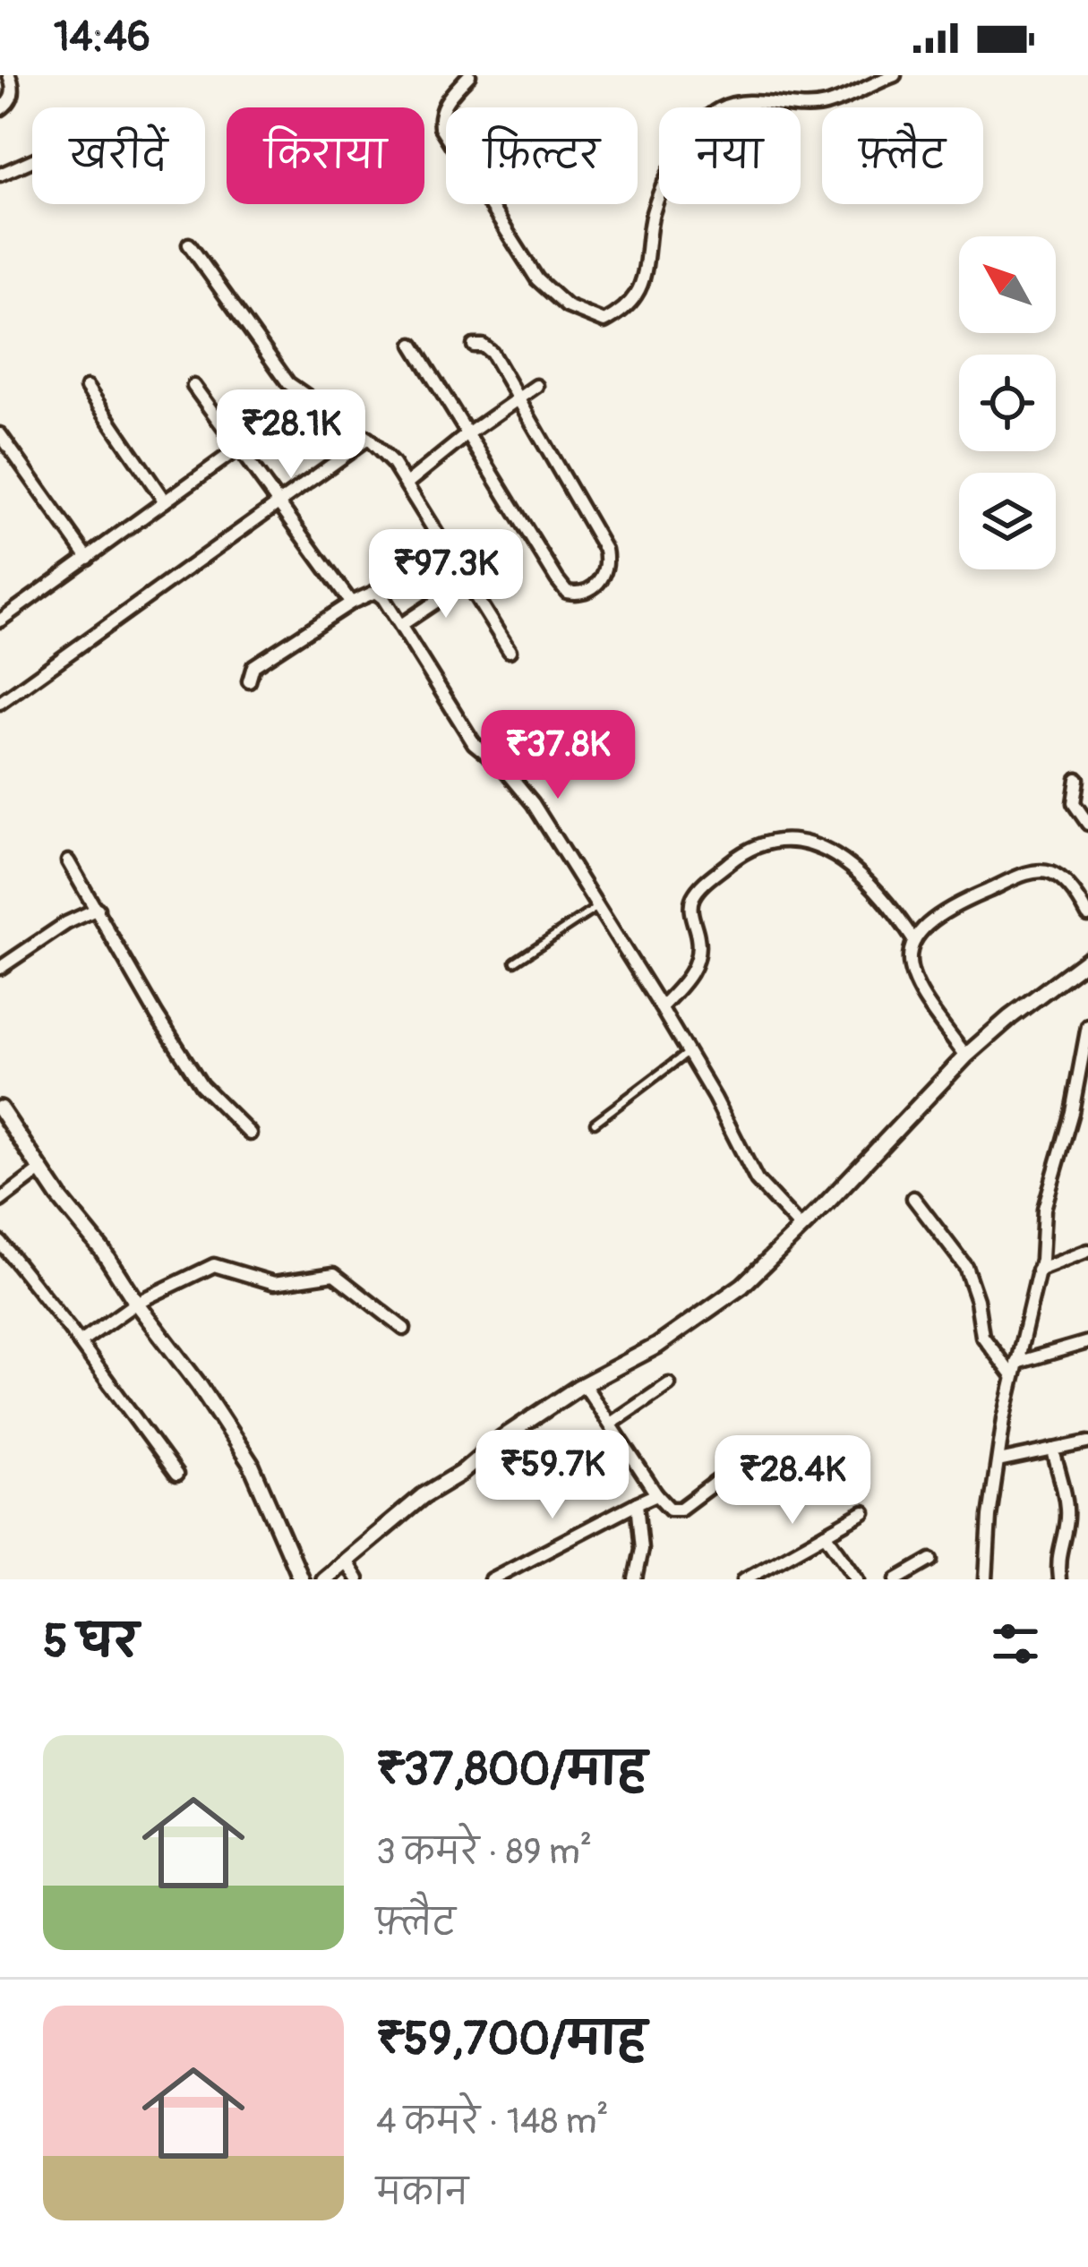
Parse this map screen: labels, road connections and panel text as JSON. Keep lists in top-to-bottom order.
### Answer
{
  "north": "top left",
  "page": {
    "status": "14:46",
    "chip": [
      "खरीदें",
      "किराया",
      "फ़िल्टर",
      "नया",
      "फ़्लैट"
    ],
    "price": [
      "₹28.1K",
      "₹97.3K",
      "₹37.8K",
      "₹59.7K",
      "₹28.4K"
    ],
    "heading": "5 घर",
    "list": [
      {
        "name": "₹37,800/माह",
        "note": "3 कमरे · 89 m² · फ़्लैट"
      },
      {
        "name": "₹59,700/माह",
        "note": "4 कमरे · 148 m² · मकान"
      }
    ]
  }
}
